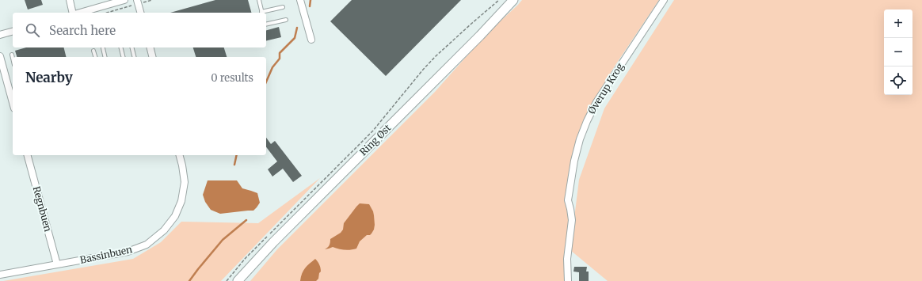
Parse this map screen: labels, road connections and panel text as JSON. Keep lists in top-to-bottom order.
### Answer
{
  "streets": {
    "main road": ["Ring Øst"],
    "street": ["Øverup Krog", "Regnbuen", "Bassinbuen"]
  },
  "crossings": [
    ["Regnbuen", "Bassinbuen"]
  ],
  "page": {
    "map_buttons": ["+", "−"],
    "search": "Search here",
    "heading": ["Nearby", "0 results"]
  }
}
